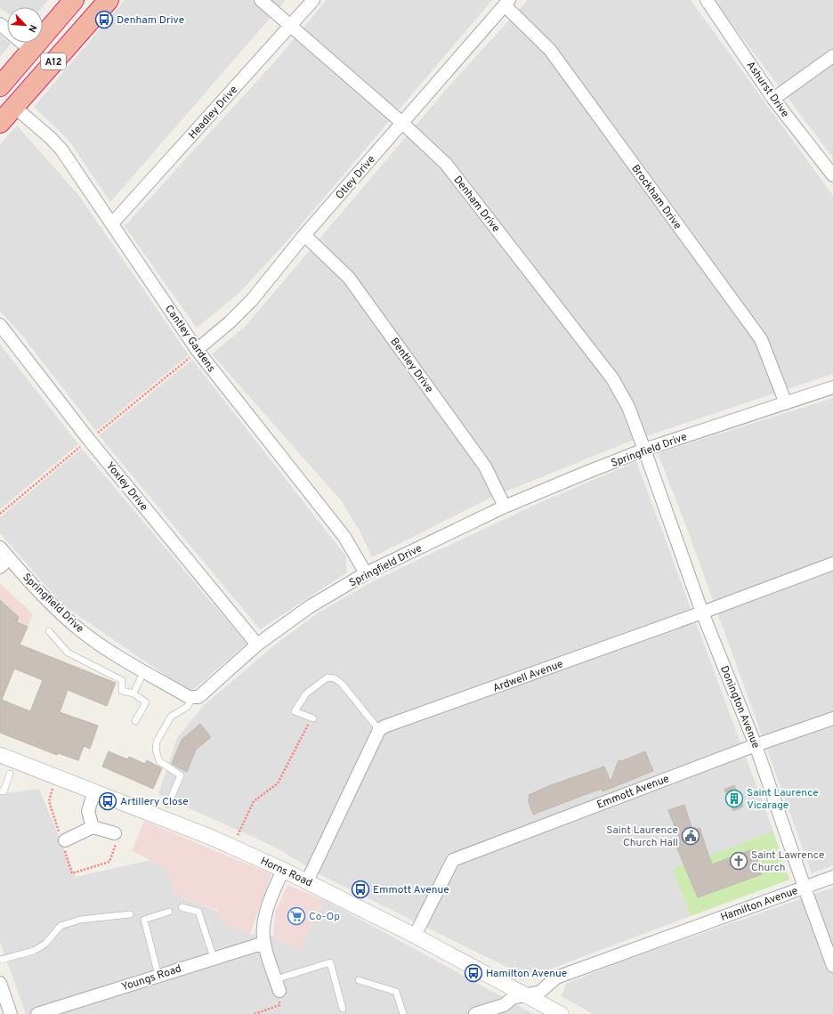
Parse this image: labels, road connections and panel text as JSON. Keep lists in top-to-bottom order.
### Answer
{
  "streets": {
    "highway": ["A12"],
    "street": [
      "Ashurst Drive",
      "Headley Drive",
      "Otley Drive",
      "Brockham Drive",
      "Denham Drive",
      "Cantley Gardens",
      "Bentley Drive",
      "Springfield Drive",
      "Yoxley Drive",
      "Ardwell Avenue",
      "Donington Avenue",
      "Emmott Avenue",
      "Horns Road",
      "Hamilton Avenue",
      "Youngs Road"
    ]
  },
  "crossings": [
    ["A12", "Cantley Gardens"],
    ["Headley Drive", "Denham Drive"],
    ["Headley Drive", "Cantley Gardens"],
    ["Otley Drive", "Brockham Drive"],
    ["Otley Drive", "Denham Drive"],
    ["Otley Drive", "Cantley Gardens"],
    ["Otley Drive", "Bentley Drive"],
    ["Brockham Drive", "Springfield Drive"],
    ["Denham Drive", "Springfield Drive"],
    ["Denham Drive", "Donington Avenue"],
    ["Cantley Gardens", "Springfield Drive"],
    ["Bentley Drive", "Springfield Drive"],
    ["Springfield Drive", "Yoxley Drive"],
    ["Springfield Drive", "Donington Avenue"],
    ["Ardwell Avenue", "Donington Avenue"],
    ["Donington Avenue", "Emmott Avenue"],
    ["Donington Avenue", "Hamilton Avenue"],
    ["Emmott Avenue", "Horns Road"],
    ["Horns Road", "Hamilton Avenue"]
  ],
  "places": {
    "bus stop": [
      "Denham Drive",
      "Artillery Close",
      "Emmott Avenue",
      "Hamilton Avenue"
    ],
    "building": ["Saint Laurence Vicarage"],
    "public building": ["Saint Laurence Church Hall"],
    "church": ["Saint Lawrence Church"],
    "supermarket": ["Co-Op"]
  },
  "north": "bottom right"
}
